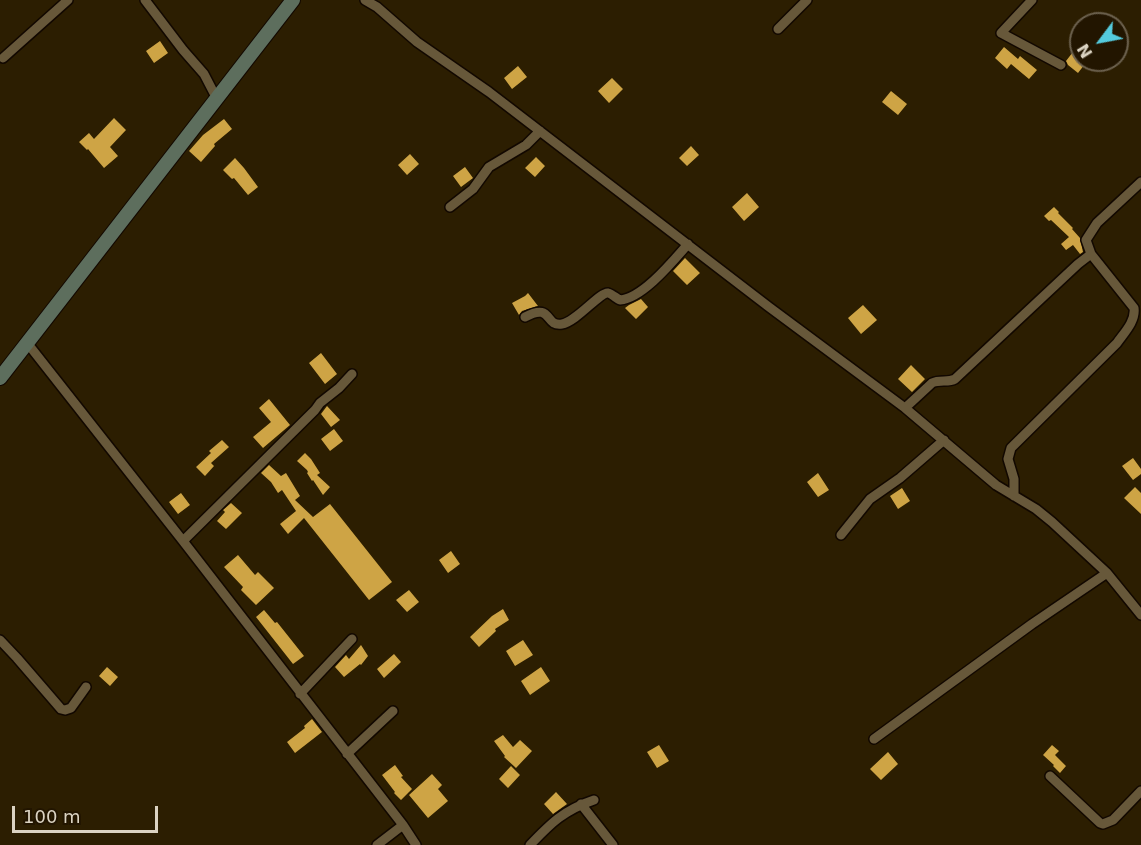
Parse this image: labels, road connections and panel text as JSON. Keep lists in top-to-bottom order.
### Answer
{
  "scale_bar": "100 m",
  "north": "bottom left"
}
